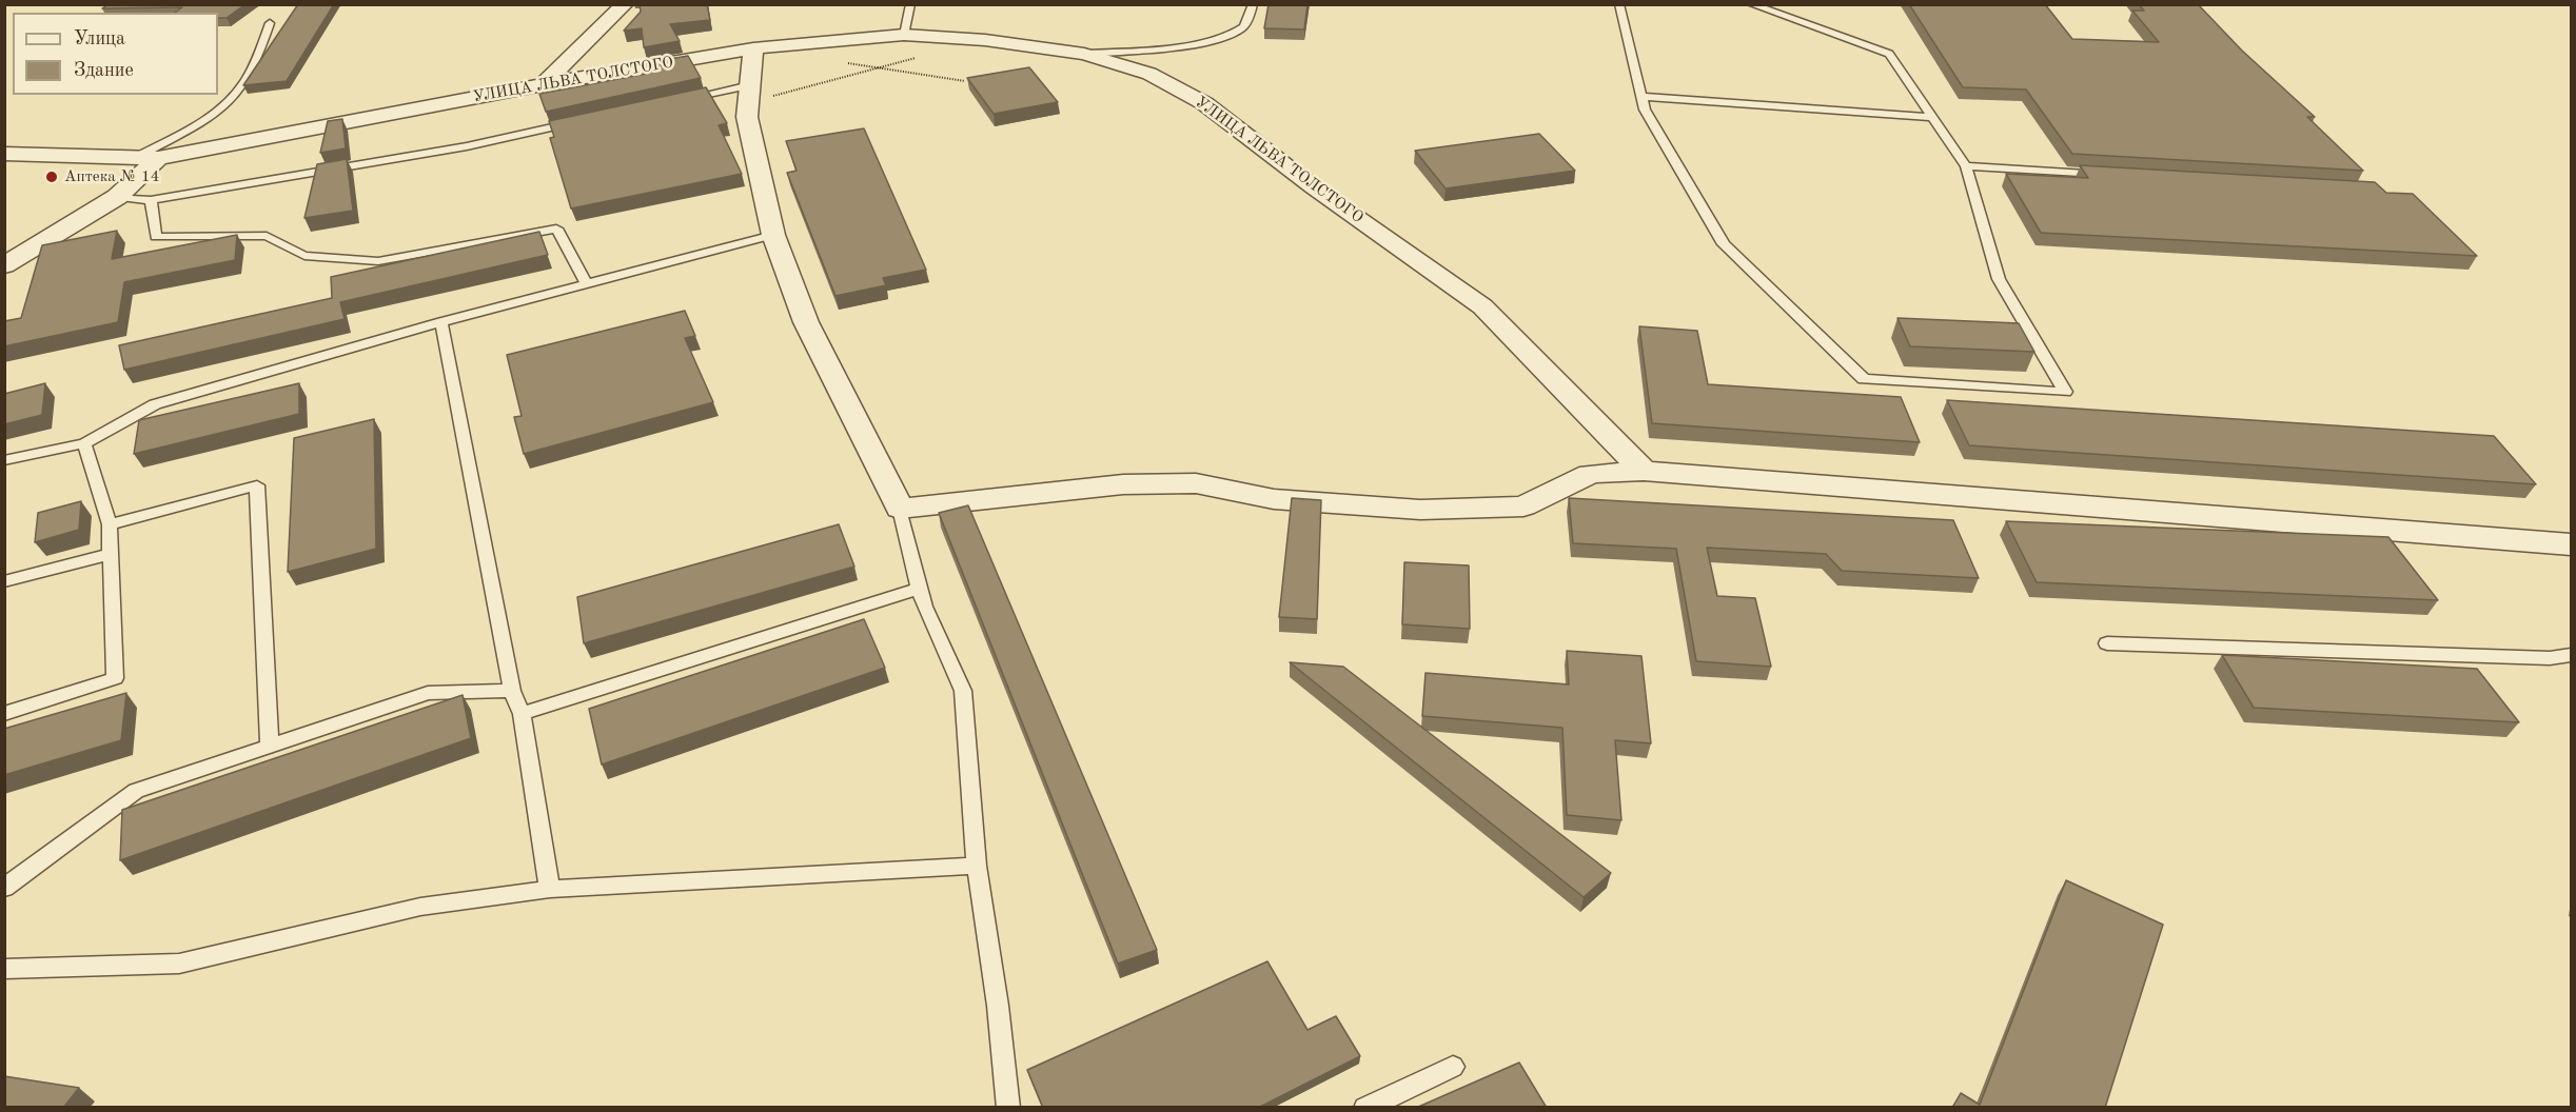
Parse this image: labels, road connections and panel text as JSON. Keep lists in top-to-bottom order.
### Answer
{
  "streets": {
    "street": ["УЛИЦА ЛЬВА ТОЛСТОГО"]
  },
  "places": ["Аптека № 14"],
  "legend": ["Улица", "Здание"]
}
